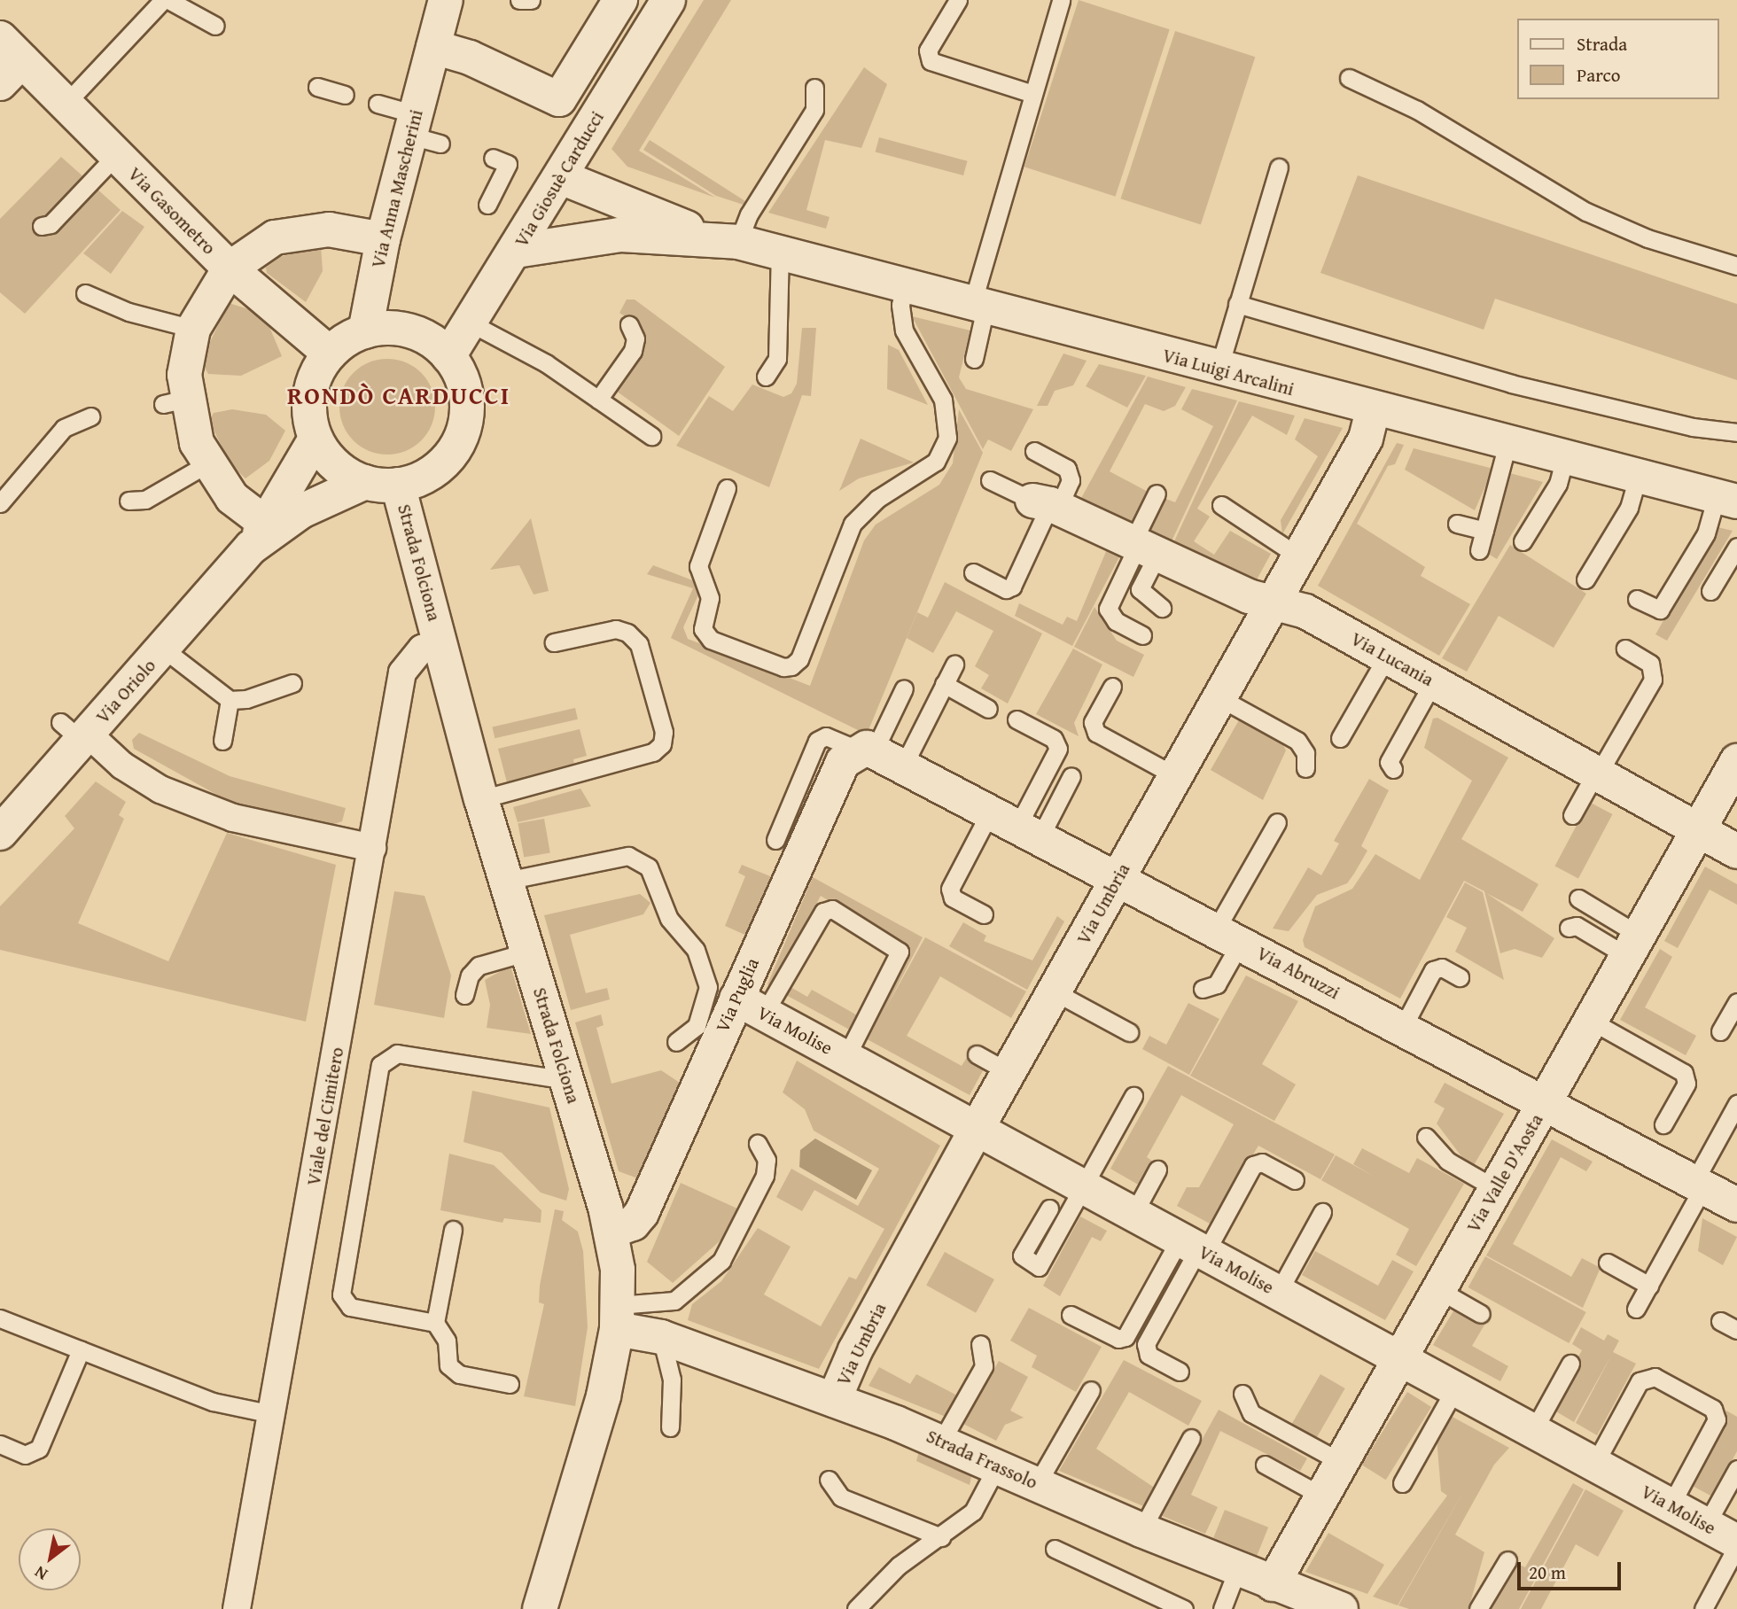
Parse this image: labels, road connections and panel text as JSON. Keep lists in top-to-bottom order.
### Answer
{
  "streets": {
    "street": [
      "Via Giosuè Carducci",
      "Via Anna Mascherini",
      "Via Gasometro",
      "Via Luigi Arcalini",
      "Strada Folciona",
      "Via Lucania",
      "Via Oriolo",
      "Via Umbria",
      "Via Abruzzi",
      "Via Puglia",
      "Via Molise",
      "Viale del Cimitero",
      "Via Valle D'Aosta",
      "Strada Frassolo"
    ]
  },
  "crossings": [
    ["Via Giosuè Carducci", "Via Anna Mascherini"],
    ["Via Giosuè Carducci", "Via Gasometro"],
    ["Via Giosuè Carducci", "Via Luigi Arcalini"],
    ["Via Giosuè Carducci", "Strada Folciona"],
    ["Via Giosuè Carducci", "Via Oriolo"],
    ["Via Anna Mascherini", "Via Gasometro"],
    ["Via Anna Mascherini", "Strada Folciona"],
    ["Via Anna Mascherini", "Via Oriolo"],
    ["Via Gasometro", "Strada Folciona"],
    ["Via Gasometro", "Via Oriolo"],
    ["Via Luigi Arcalini", "Via Umbria"],
    ["Strada Folciona", "Via Oriolo"],
    ["Strada Folciona", "Via Puglia"],
    ["Strada Folciona", "Viale del Cimitero"],
    ["Strada Folciona", "Strada Frassolo"],
    ["Via Lucania", "Via Umbria"],
    ["Via Lucania", "Via Valle D'Aosta"],
    ["Via Umbria", "Via Abruzzi"],
    ["Via Umbria", "Via Molise"],
    ["Via Umbria", "Strada Frassolo"],
    ["Via Abruzzi", "Via Puglia"],
    ["Via Abruzzi", "Via Valle D'Aosta"],
    ["Via Puglia", "Via Molise"],
    ["Via Molise", "Via Valle D'Aosta"],
    ["Via Valle D'Aosta", "Strada Frassolo"]
  ],
  "districts": ["RONDÒ CARDUCCI"],
  "legend": ["Strada", "Parco"],
  "scale_bar": "20 m",
  "north": "bottom left"
}
